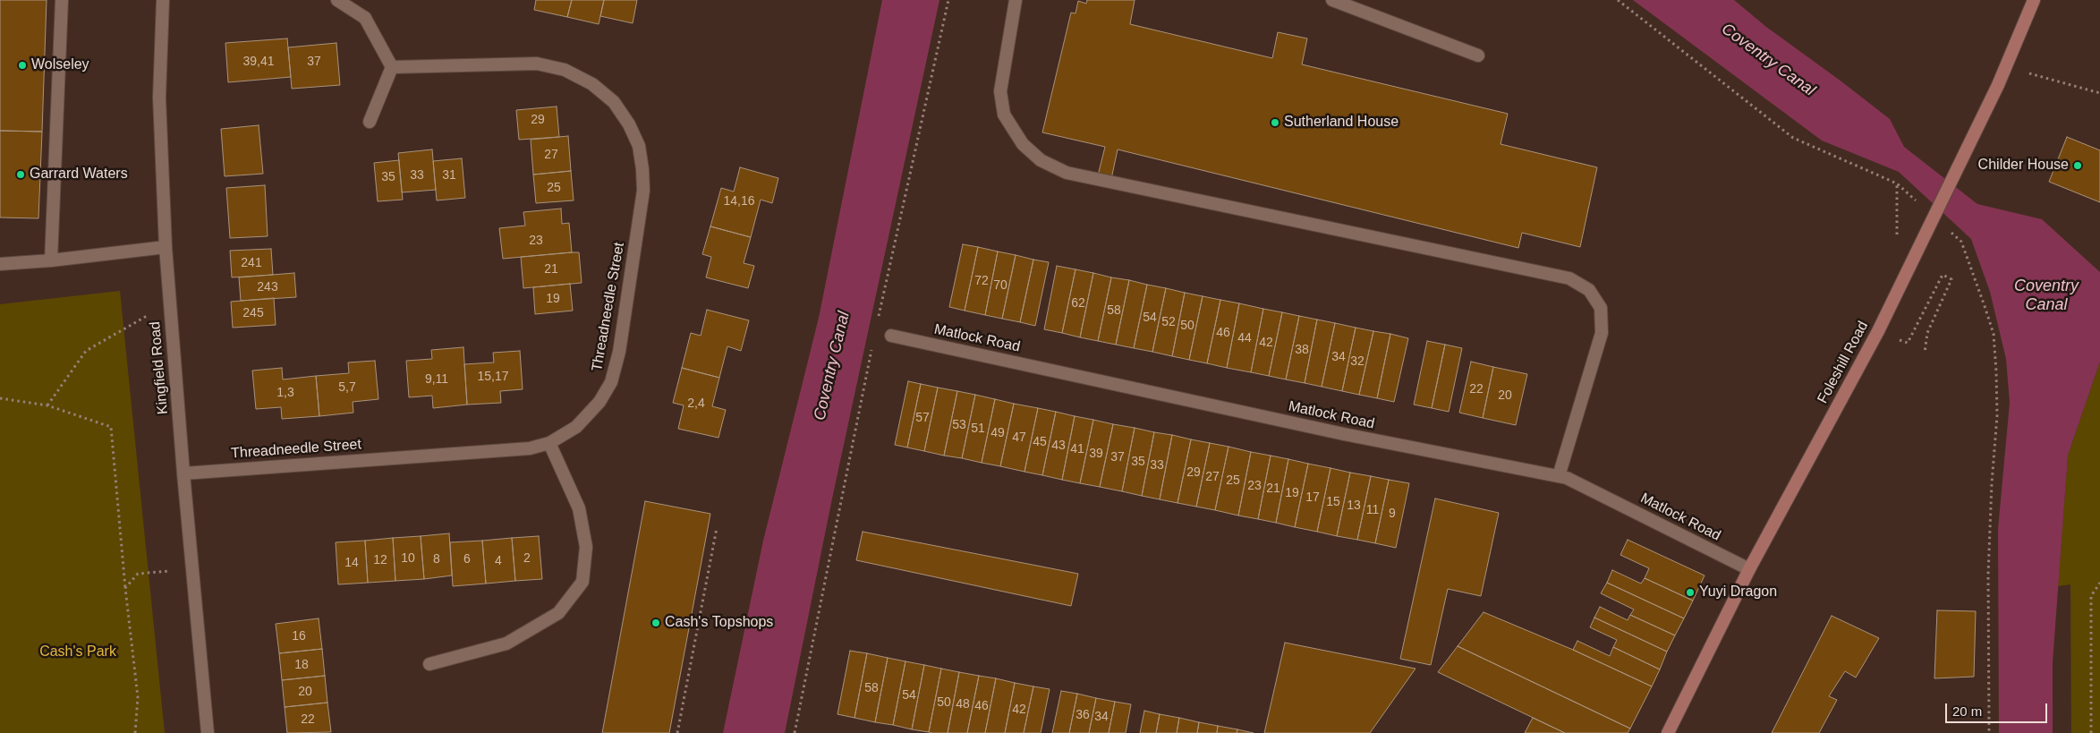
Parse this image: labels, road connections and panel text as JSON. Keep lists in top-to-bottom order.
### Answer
{
  "streets": {
    "main road": ["Foleshill Road"],
    "street": ["Threadneedle Street", "Matlock Road", "Kingfield Road"]
  },
  "crossings": [
    ["Threadneedle Street", "Kingfield Road"],
    ["Matlock Road", "Foleshill Road"]
  ],
  "water": ["Coventry Canal"],
  "parks": ["Cash's Park"],
  "places": [
    "Wolseley",
    "Sutherland House",
    "Childer House",
    "Garrard Waters",
    "Yuyi Dragon",
    "Cash's Topshops"
  ],
  "house_numbers": [
    "39,41",
    "37",
    "29",
    "27",
    "33",
    "31",
    "35",
    "25",
    "14,16",
    "23",
    "241",
    "21",
    "72",
    "70",
    "243",
    "19",
    "62",
    "58",
    "245",
    "54",
    "52",
    "50",
    "46",
    "44",
    "42",
    "38",
    "34",
    "32",
    "15,17",
    "9,11",
    "5,7",
    "22",
    "1,3",
    "20",
    "2,4",
    "57",
    "53",
    "51",
    "49",
    "47",
    "45",
    "43",
    "41",
    "39",
    "37",
    "35",
    "33",
    "29",
    "27",
    "25",
    "23",
    "21",
    "19",
    "17",
    "15",
    "13",
    "11",
    "9",
    "10",
    "2",
    "8",
    "6",
    "12",
    "4",
    "14",
    "16",
    "18",
    "58",
    "20",
    "54",
    "50",
    "48",
    "46",
    "42",
    "36",
    "34",
    "22"
  ],
  "scale_bar": "20 m"
}
